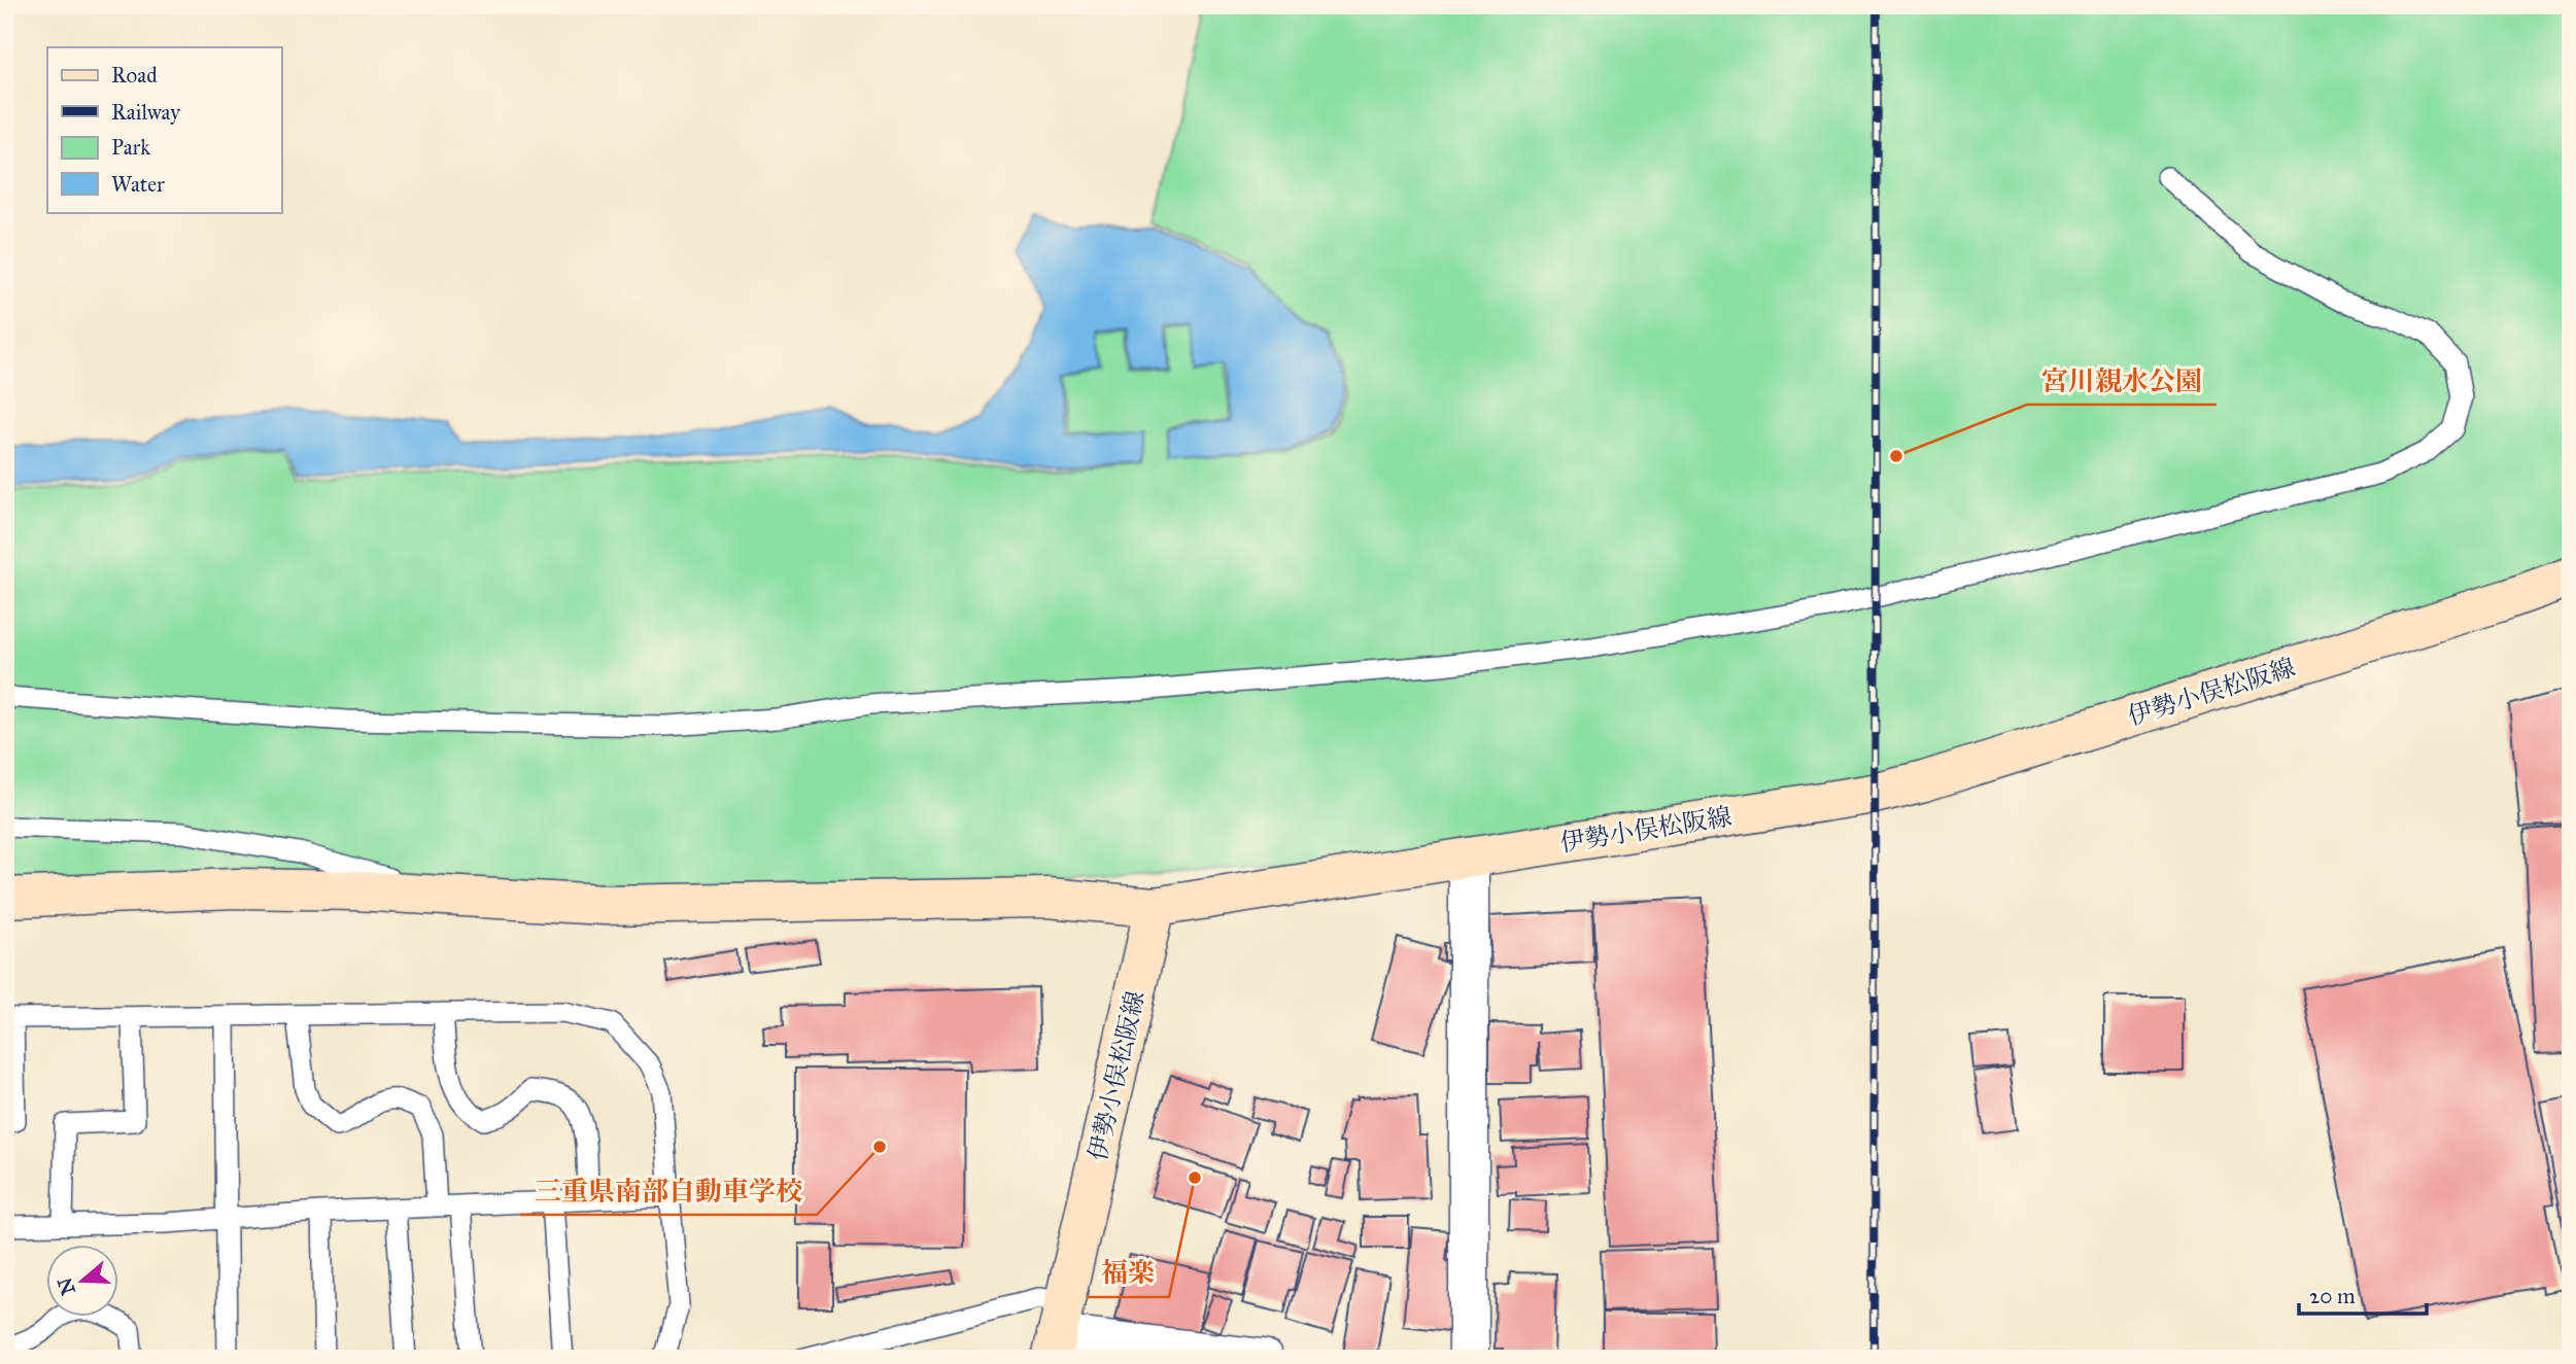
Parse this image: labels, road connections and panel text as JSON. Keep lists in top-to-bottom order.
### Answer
{
  "streets": {
    "main road": ["伊勢小俣松阪線"]
  },
  "places": ["宮川親水公園", "三重県南部自動車学校", "福楽"],
  "legend": [
    "Road",
    "Railway",
    "Park",
    "Water"
  ],
  "scale_bar": "20 m",
  "north": "left"
}
